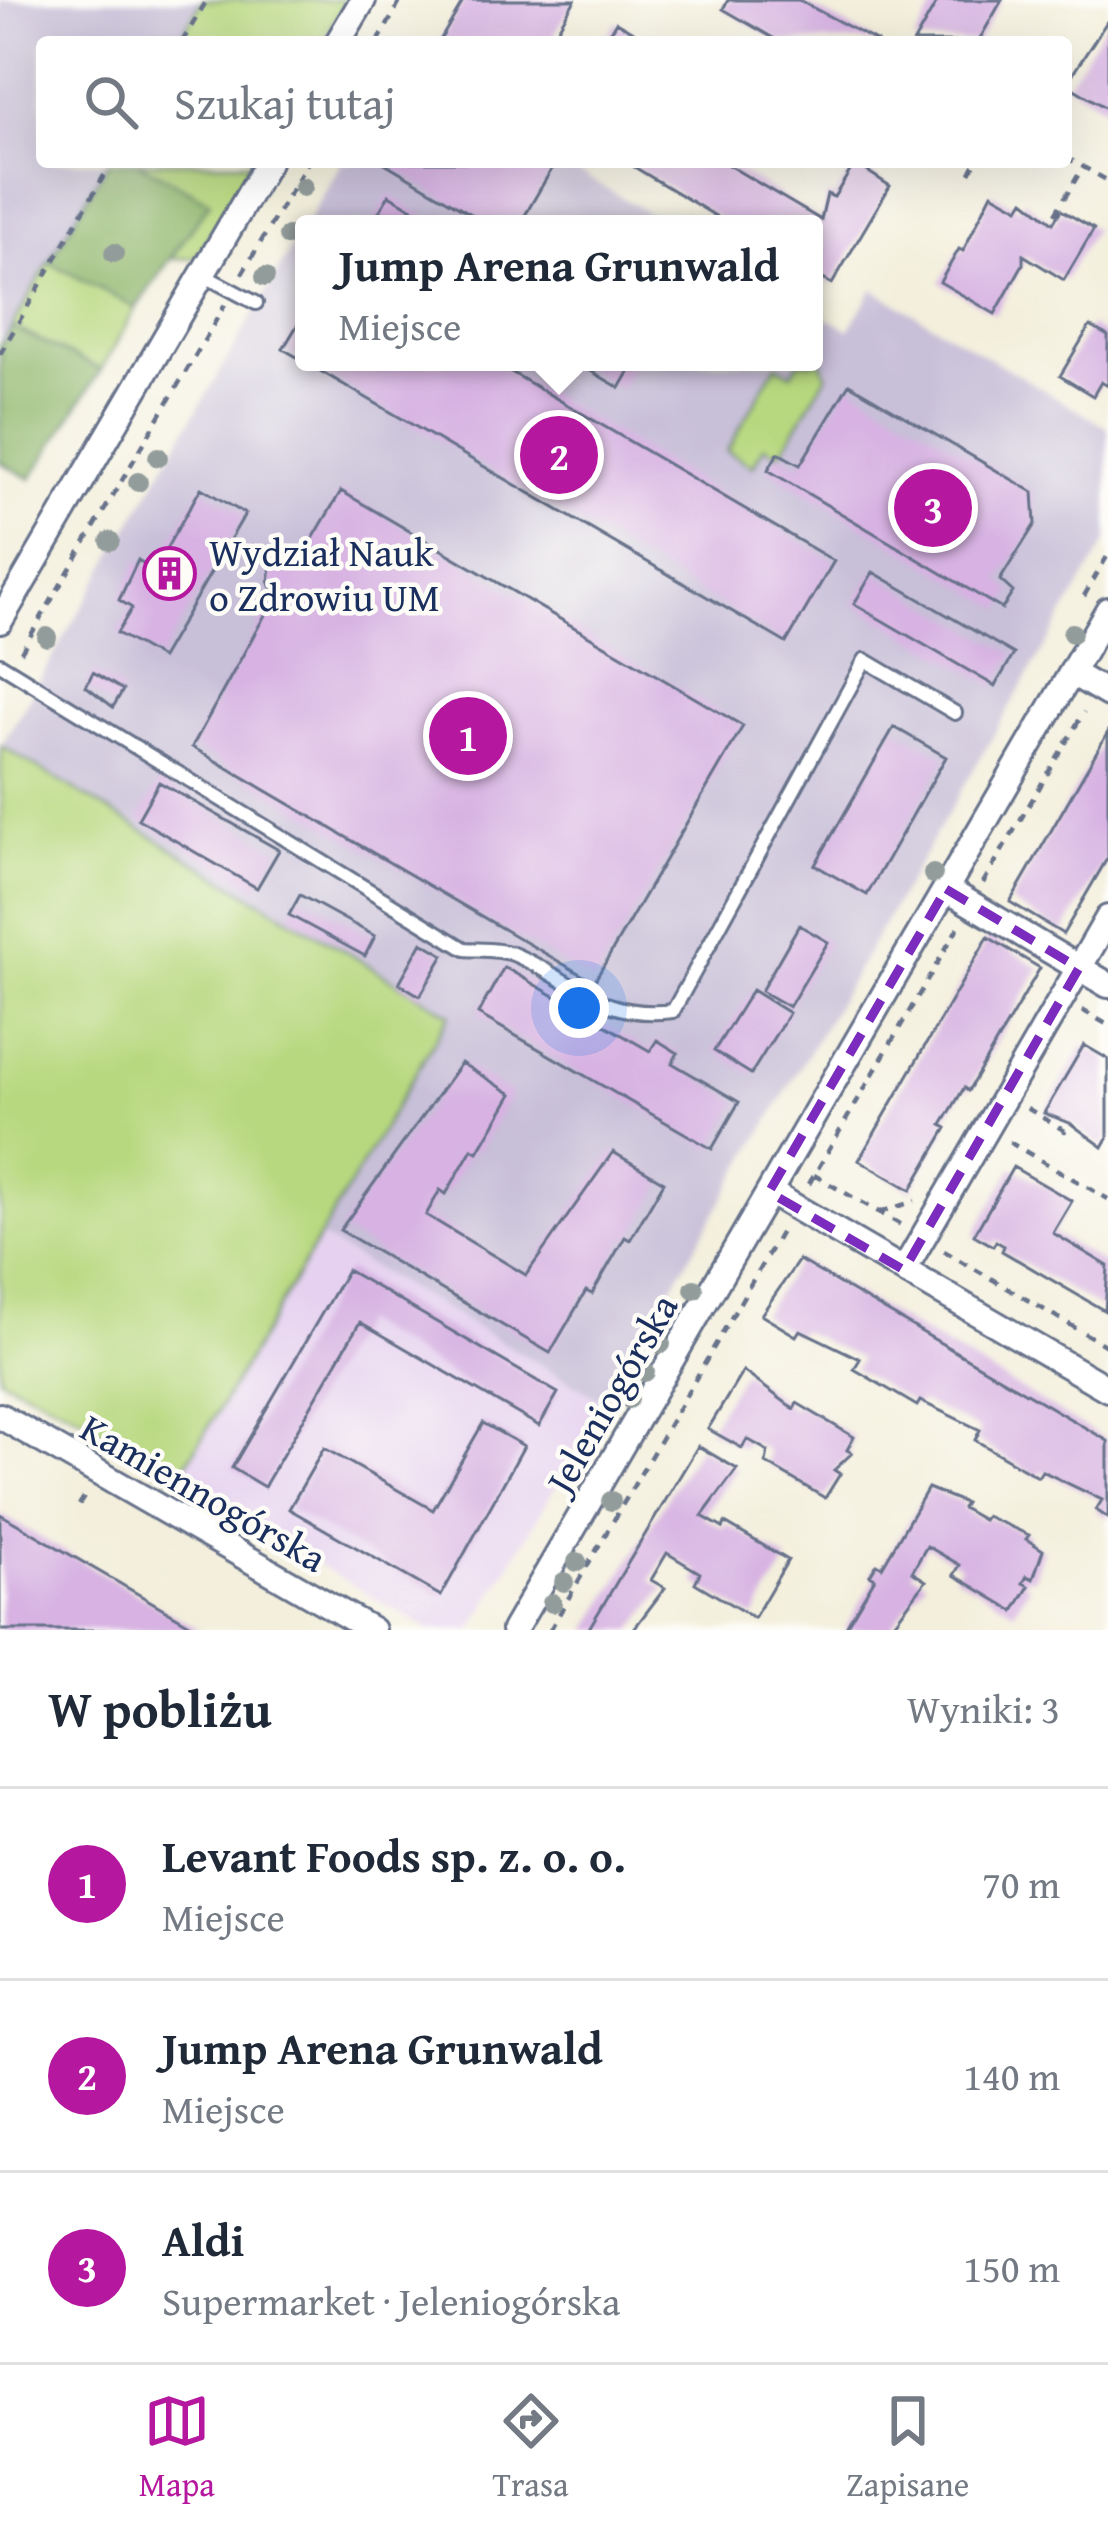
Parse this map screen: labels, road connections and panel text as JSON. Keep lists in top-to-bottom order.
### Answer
{
  "streets": {
    "street": ["Jeleniogórska", "Kamiennogórska"]
  },
  "places": {
    "building": ["Wydział Nauk o Zdrowiu UM"]
  },
  "page": {
    "search": "Szukaj tutaj",
    "popup": ["Jump Arena Grunwald", "Miejsce"],
    "pins": ["2", "3", "1"],
    "heading": ["W pobliżu", "Wyniki: 3"],
    "list": [
      {
        "mark": "1",
        "name": "Levant Foods sp. z. o. o.",
        "note": "Miejsce",
        "value": "70 m"
      },
      {
        "mark": "2",
        "name": "Jump Arena Grunwald",
        "note": "Miejsce",
        "value": "140 m"
      },
      {
        "mark": "3",
        "name": "Aldi",
        "note": "Supermarket · Jeleniogórska",
        "value": "150 m"
      }
    ],
    "nav": ["Mapa", "Trasa", "Zapisane"]
  }
}
